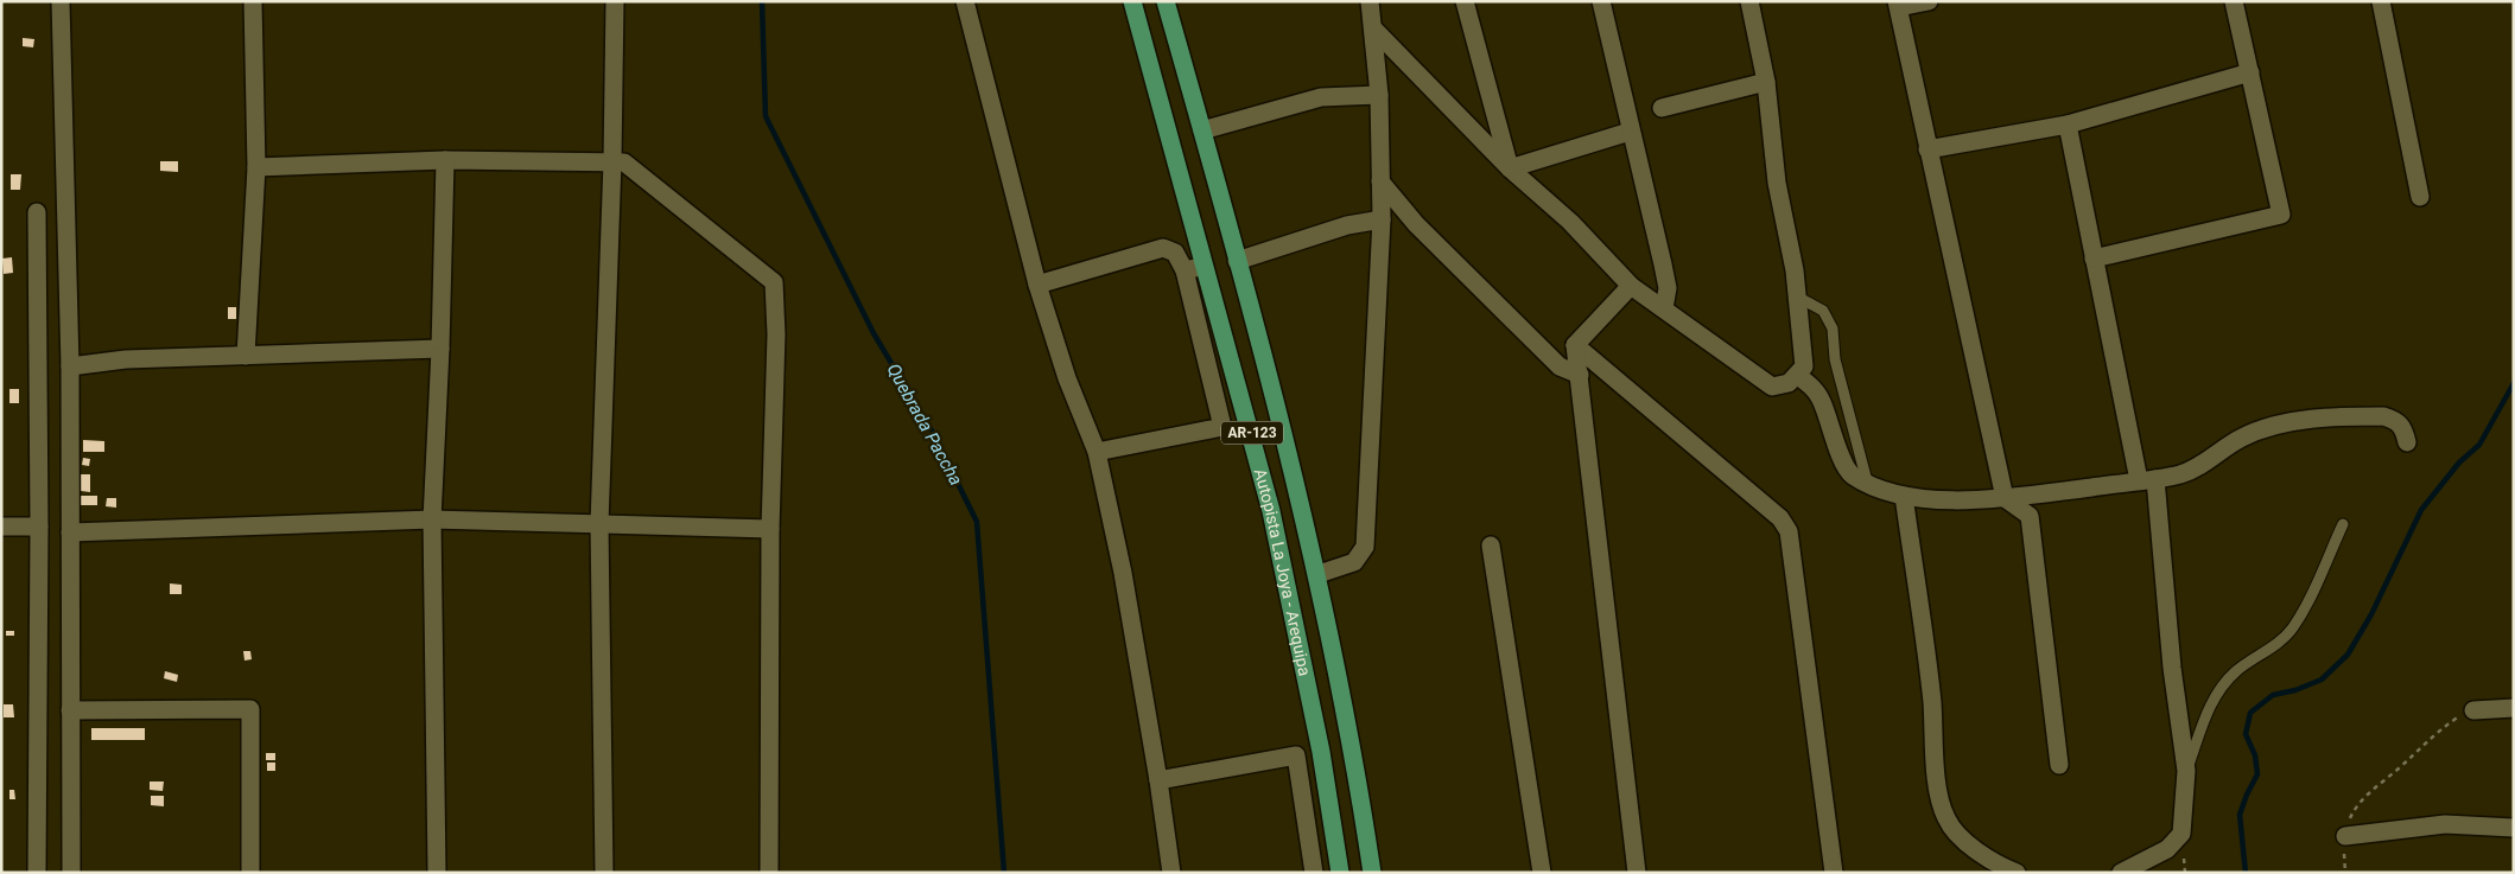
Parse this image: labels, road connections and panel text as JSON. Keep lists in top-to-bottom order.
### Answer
{
  "streets": {
    "main road": ["AR-123", "Autopista La Joya - Arequipa"]
  },
  "water": ["Quebrada Paccha"]
}
